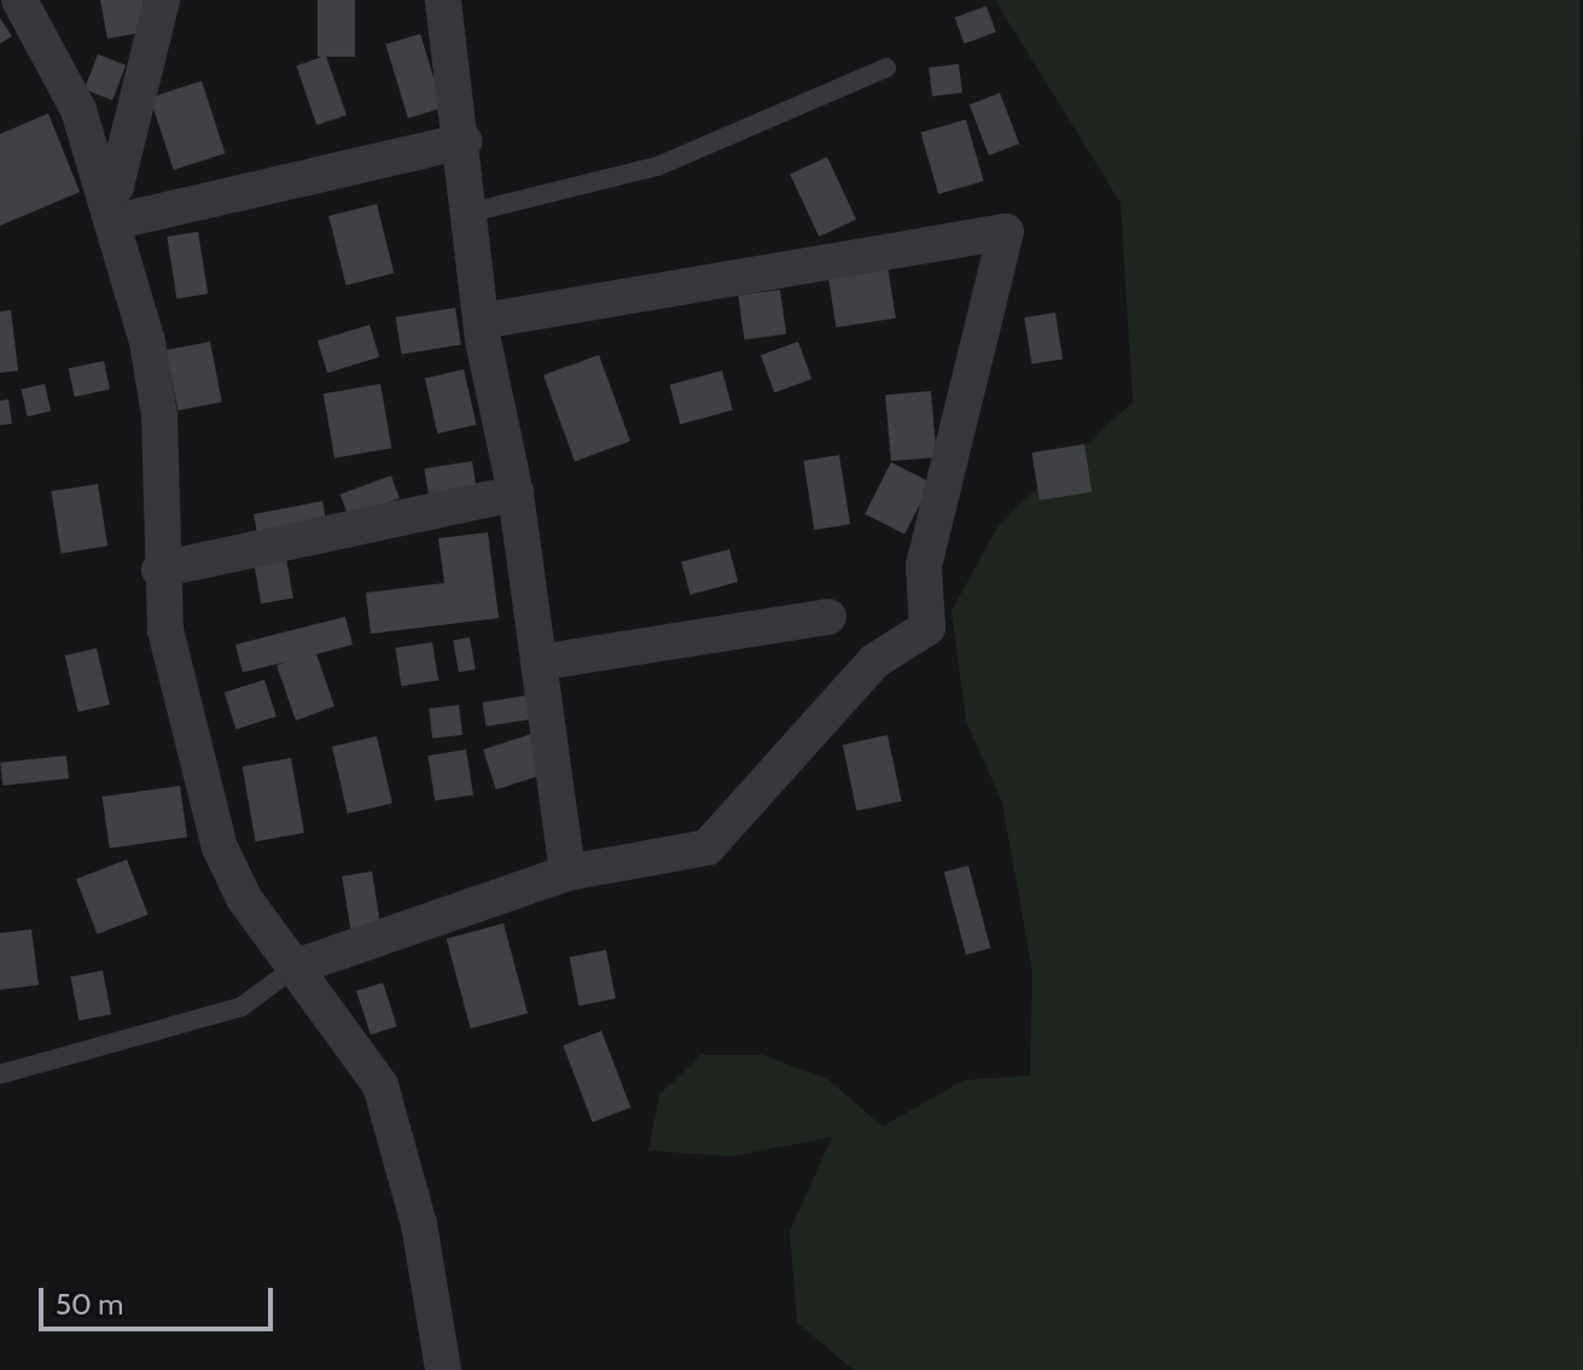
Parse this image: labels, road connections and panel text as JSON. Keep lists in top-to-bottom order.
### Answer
{
  "scale_bar": "50 m"
}
